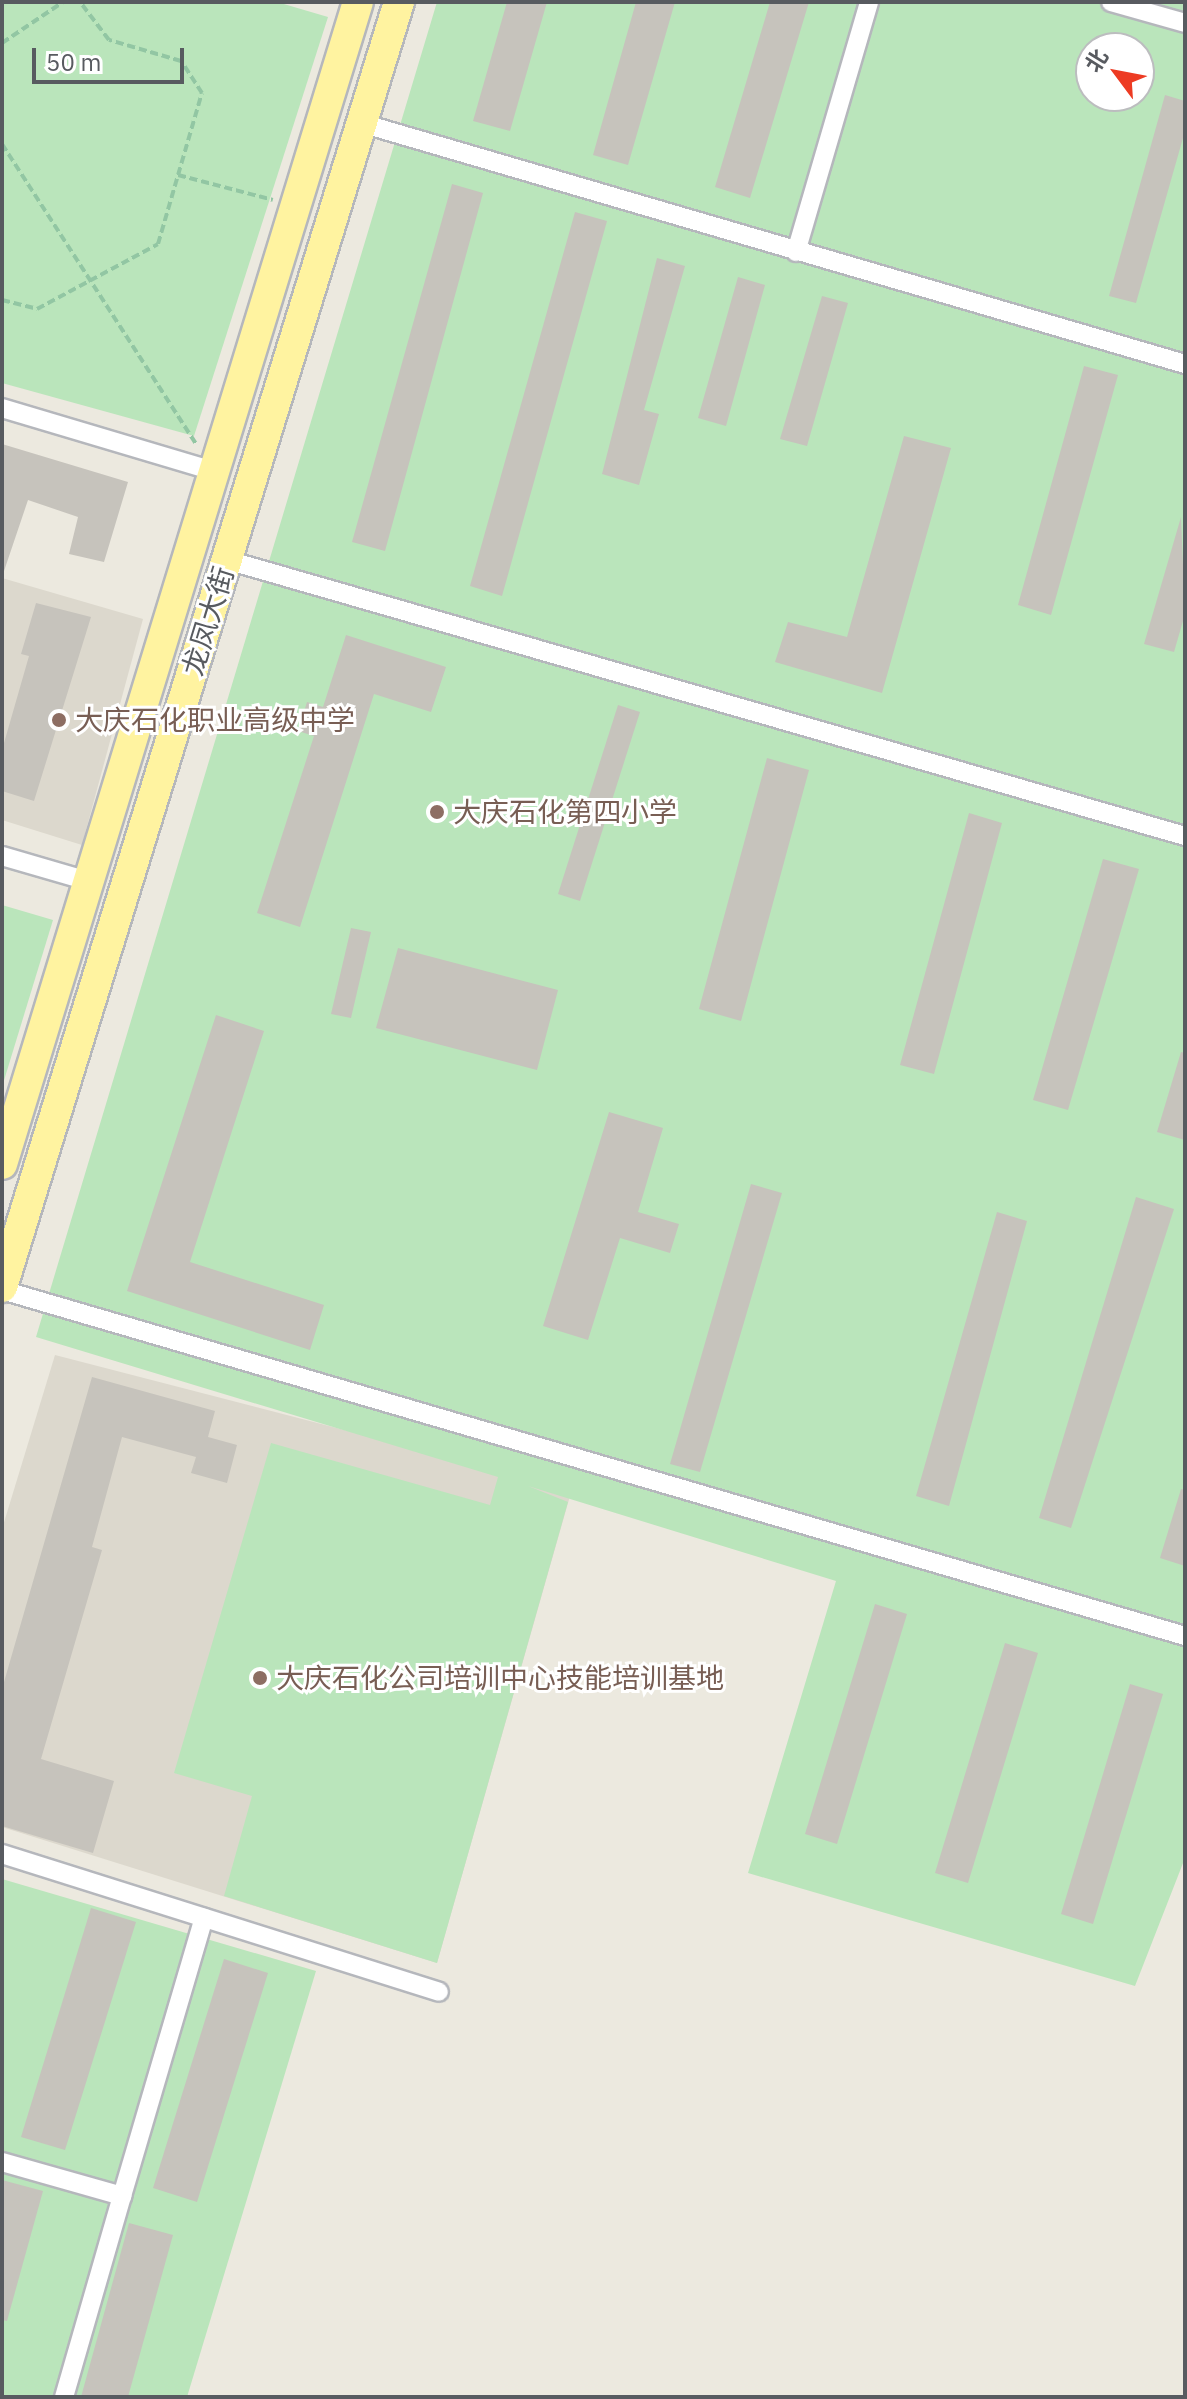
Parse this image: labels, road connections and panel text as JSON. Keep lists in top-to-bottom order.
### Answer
{
  "streets": {
    "main road": ["龙凤大街"]
  },
  "places": ["大庆石化职业高级中学", "大庆石化第四小学", "大庆石化公司培训中心技能培训基地"],
  "scale_bar": "50 m",
  "north": "top left"
}
